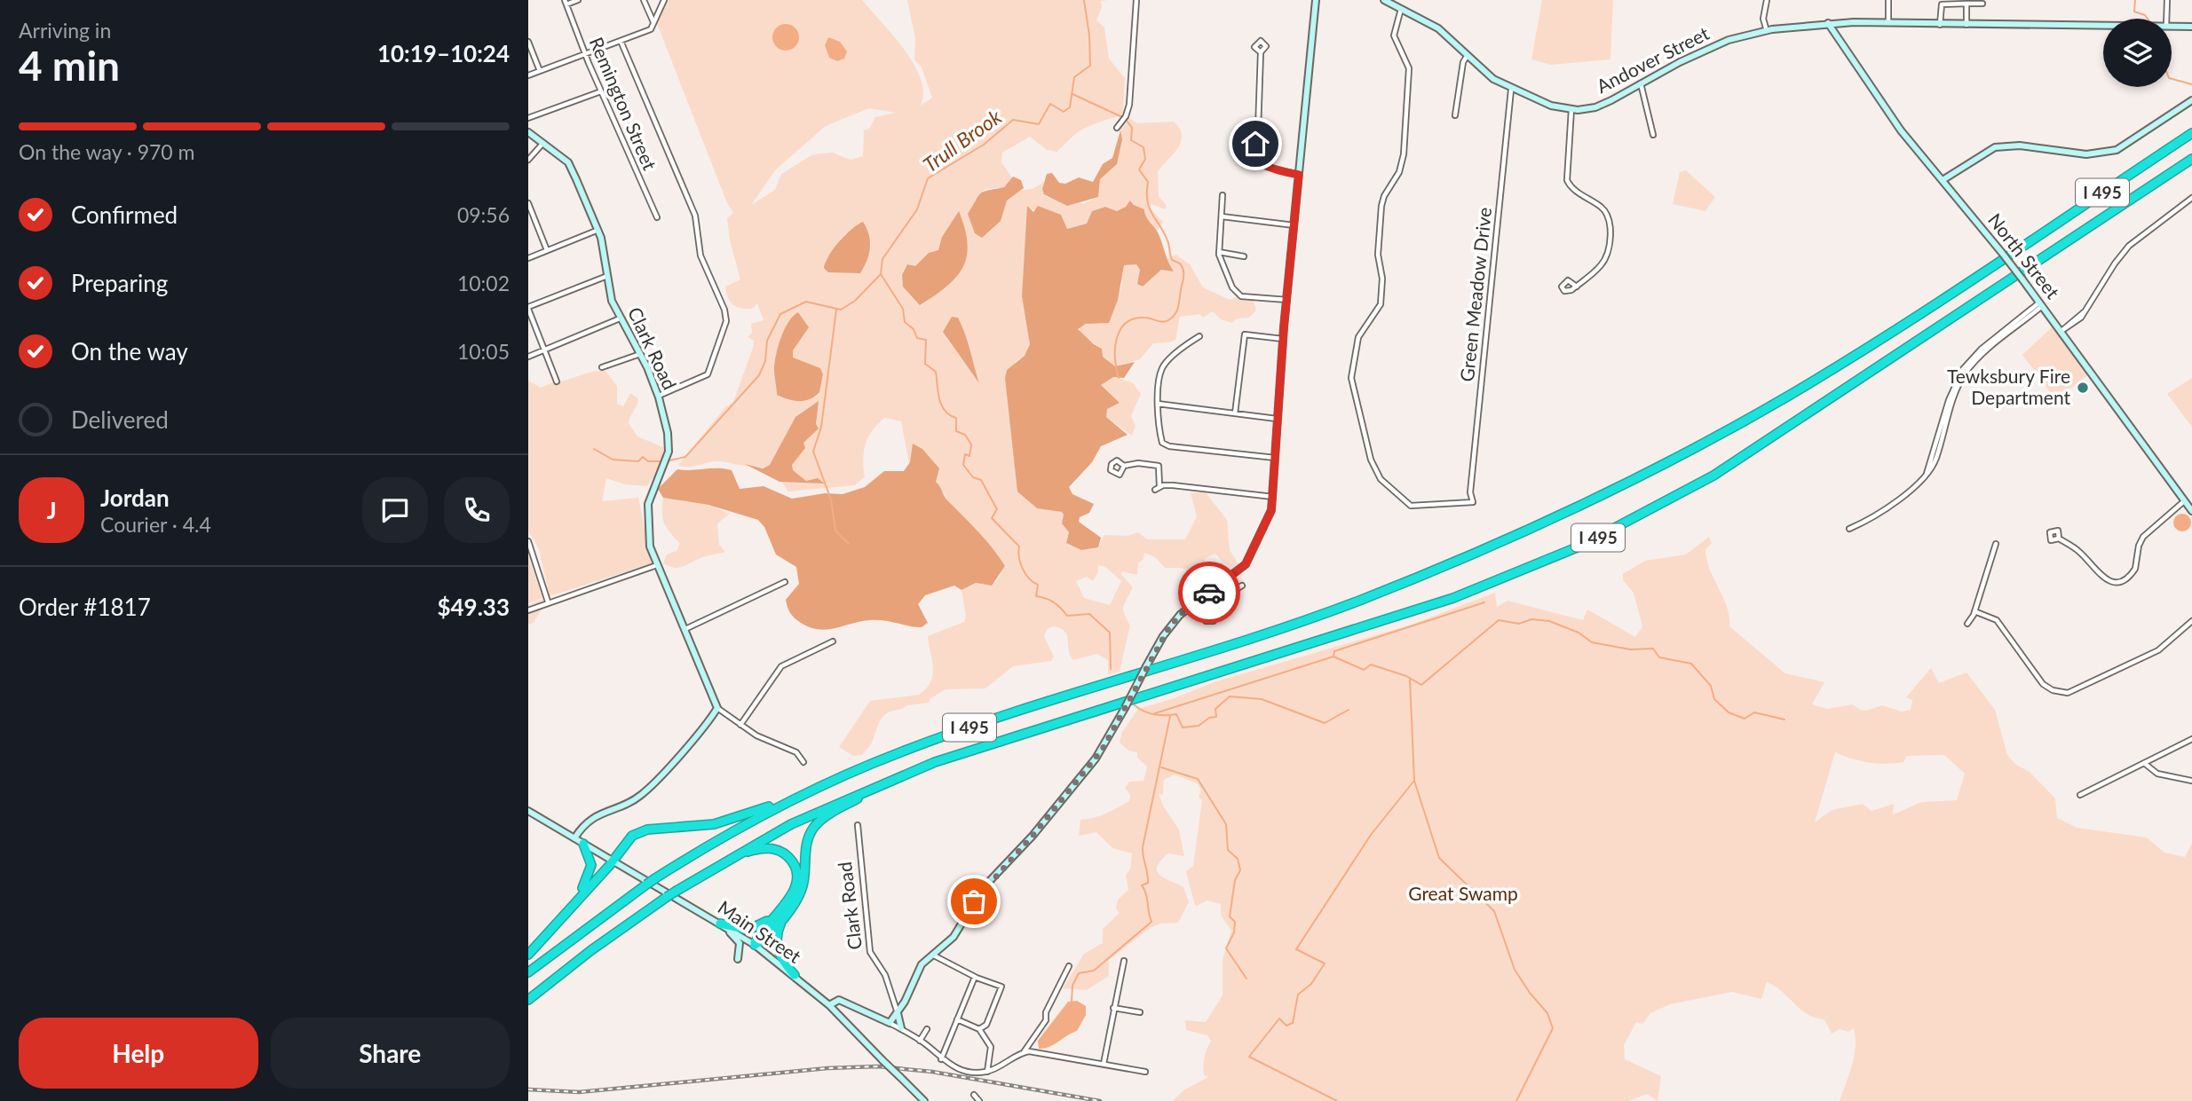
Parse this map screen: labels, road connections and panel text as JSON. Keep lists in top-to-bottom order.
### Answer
{
  "streets": {
    "highway": ["I 495"],
    "main road": [
      "Andover Street",
      "North Street",
      "Clark Road",
      "Main Street"
    ],
    "street": ["Remington Street", "Green Meadow Drive"]
  },
  "crossings": [
    ["Andover Street", "North Street"],
    ["Andover Street", "Green Meadow Drive"]
  ],
  "water": ["Trull Brook"],
  "parks": ["Great Swamp"],
  "places": ["Tewksbury Fire Department"],
  "page": {
    "heading": ["4 min", "Arriving in", "10:19–10:24"],
    "panel": [
      "Jordan",
      "Courier · 4.4",
      "Order #1817",
      "$49.33"
    ],
    "bar": "On the way · 970 m",
    "list": [
      ["Confirmed", "09:56"],
      ["Preparing", "10:02"],
      ["On the way", "10:05"],
      "Delivered"
    ],
    "round": "J",
    "buttons": ["Help", "Share"]
  }
}
